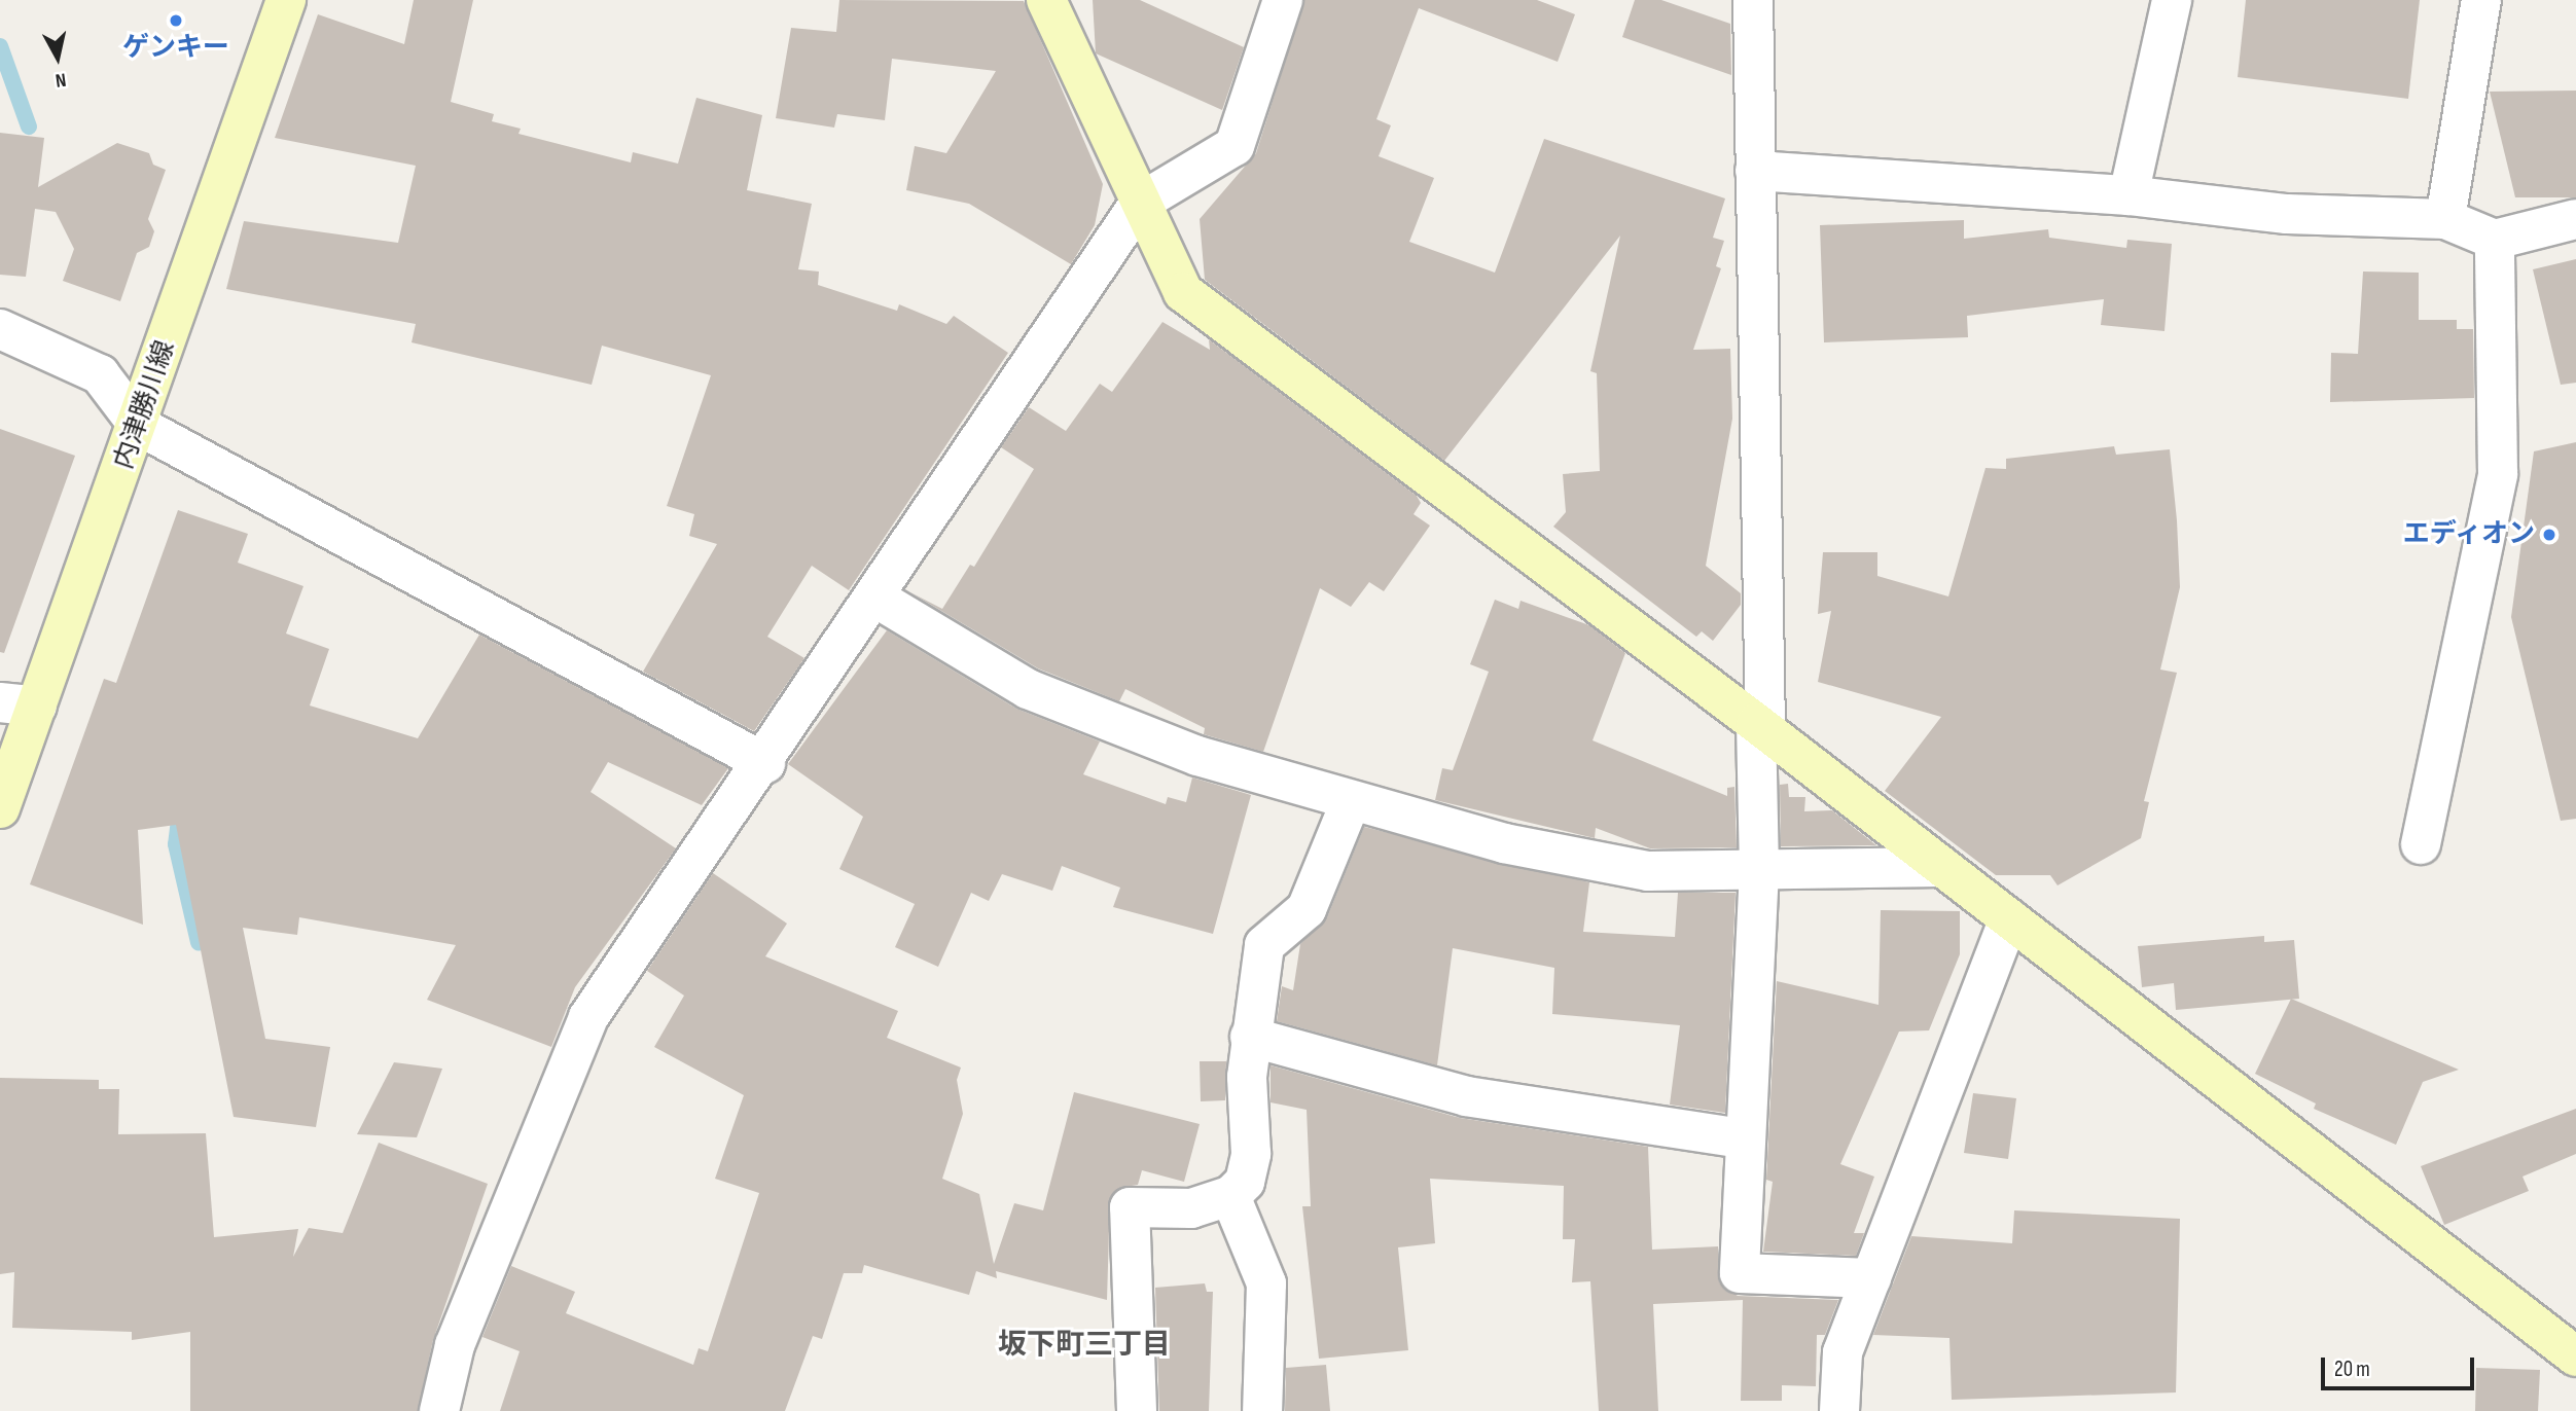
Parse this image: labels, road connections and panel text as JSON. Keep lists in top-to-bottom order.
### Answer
{
  "streets": {
    "street": ["内津勝川線"]
  },
  "districts": ["坂下町三丁目"],
  "places": ["ゲンキー", "エディオン"],
  "scale_bar": "20 m",
  "north": "bottom"
}
